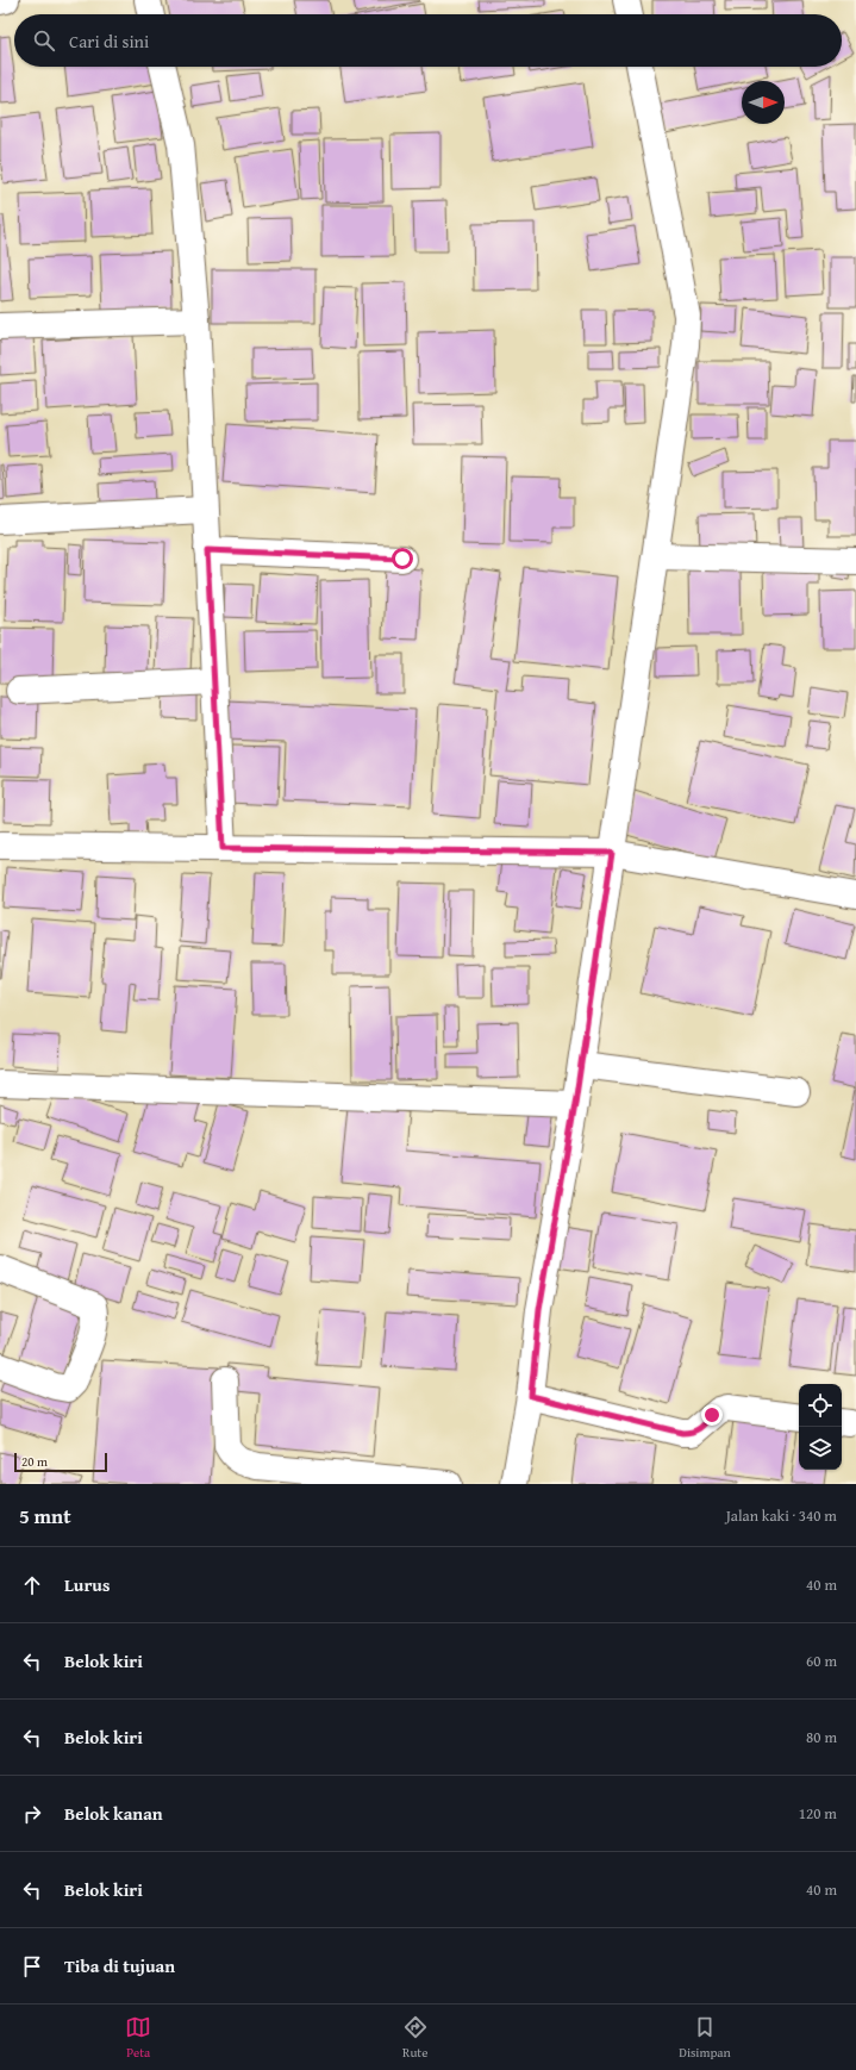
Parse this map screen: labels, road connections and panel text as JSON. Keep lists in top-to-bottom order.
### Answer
{
  "scale_bar": "20 m",
  "north": "right",
  "page": {
    "search": "Cari di sini",
    "scale": "20 m",
    "heading": ["5 mnt", "Jalan kaki · 340 m"],
    "list": [
      ["Lurus", "40 m"],
      ["Belok kiri", "60 m"],
      ["Belok kiri", "80 m"],
      ["Belok kanan", "120 m"],
      ["Belok kiri", "40 m"],
      "Tiba di tujuan"
    ],
    "nav": ["Peta", "Rute", "Disimpan"]
  }
}
